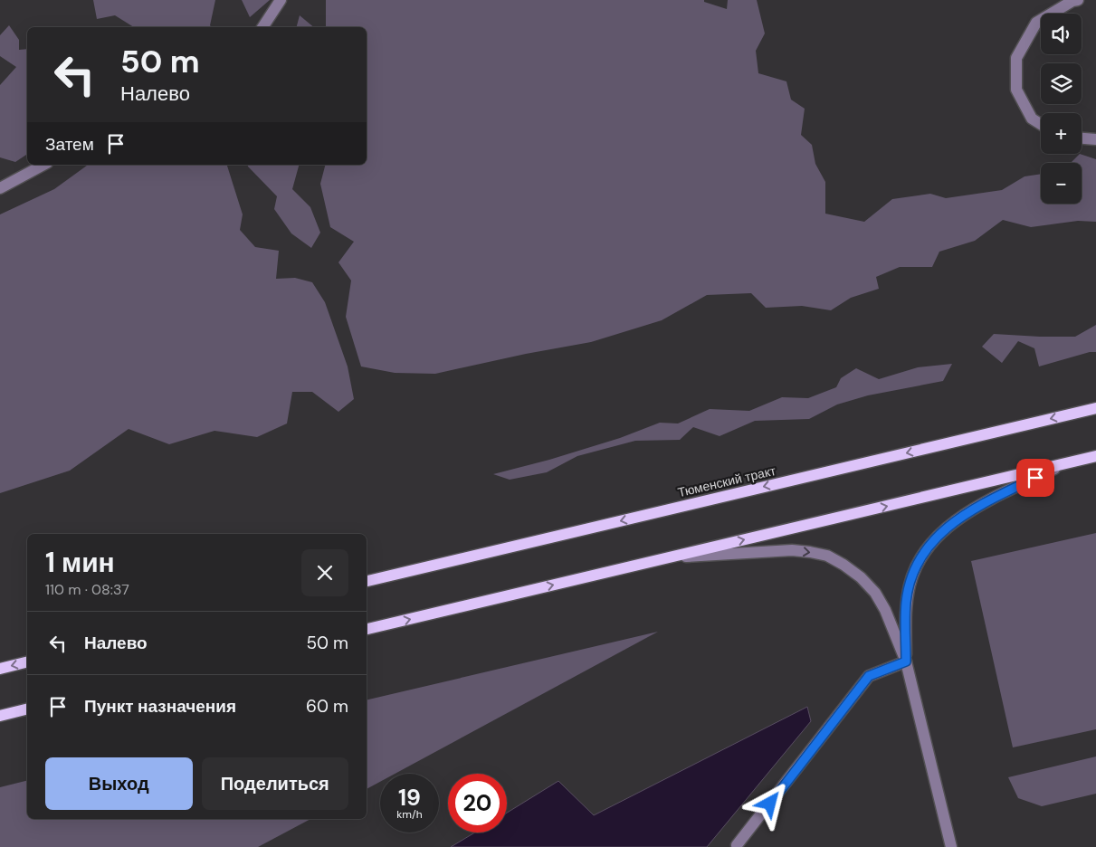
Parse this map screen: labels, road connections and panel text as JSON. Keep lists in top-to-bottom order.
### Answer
{
  "streets": {
    "main road": ["Тюменский тракт"]
  },
  "page": {
    "map_buttons": ["+", "−"],
    "turn": ["50 m", "Налево"],
    "then": "Затем",
    "heading": ["1 мин", "110 m · 08:37"],
    "list": [
      {
        "name": "Налево",
        "value": "50 m"
      },
      {
        "name": "Пункт назначения",
        "value": "60 m"
      }
    ],
    "buttons": ["Выход", "Поделиться"],
    "speed": "19 km/h",
    "limit": "20"
  }
}
